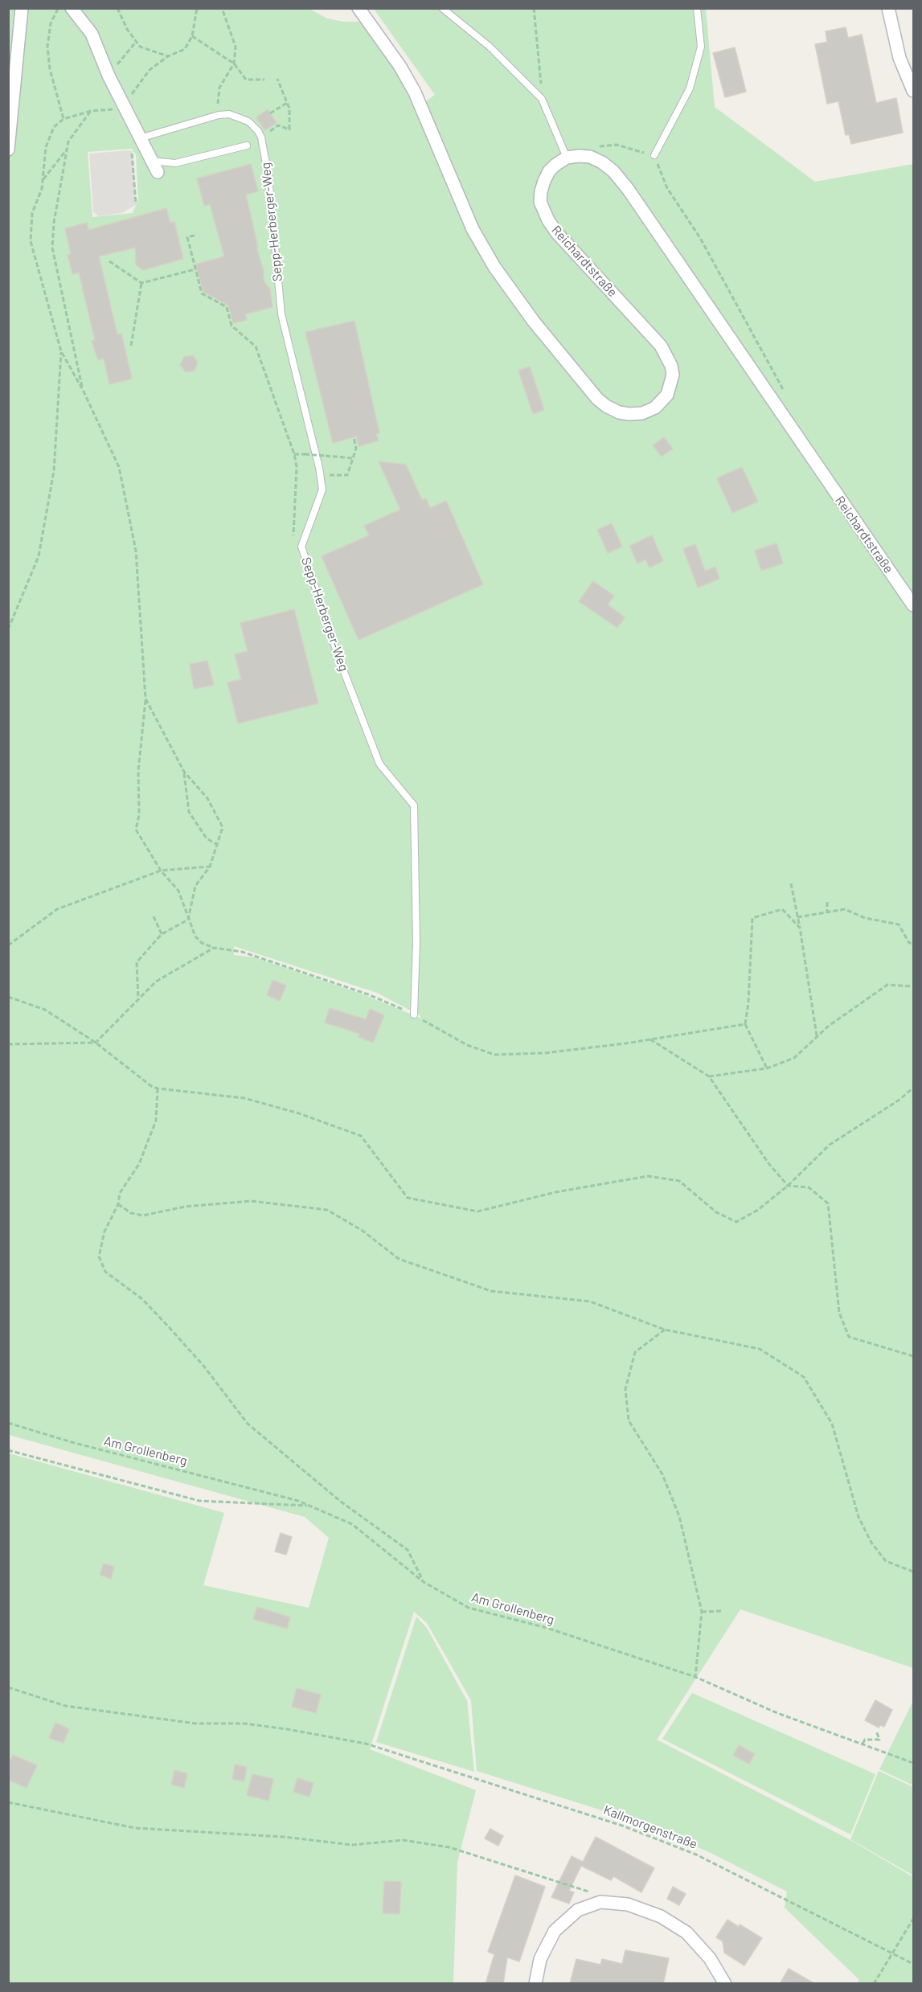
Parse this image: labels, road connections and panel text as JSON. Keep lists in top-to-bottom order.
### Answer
{
  "streets": {
    "street": ["Reichardtstraße"],
    "lane": ["Sepp-Herberger-Weg"],
    "path": ["Am Grollenberg", "Kallmorgenstraße"]
  }
}
